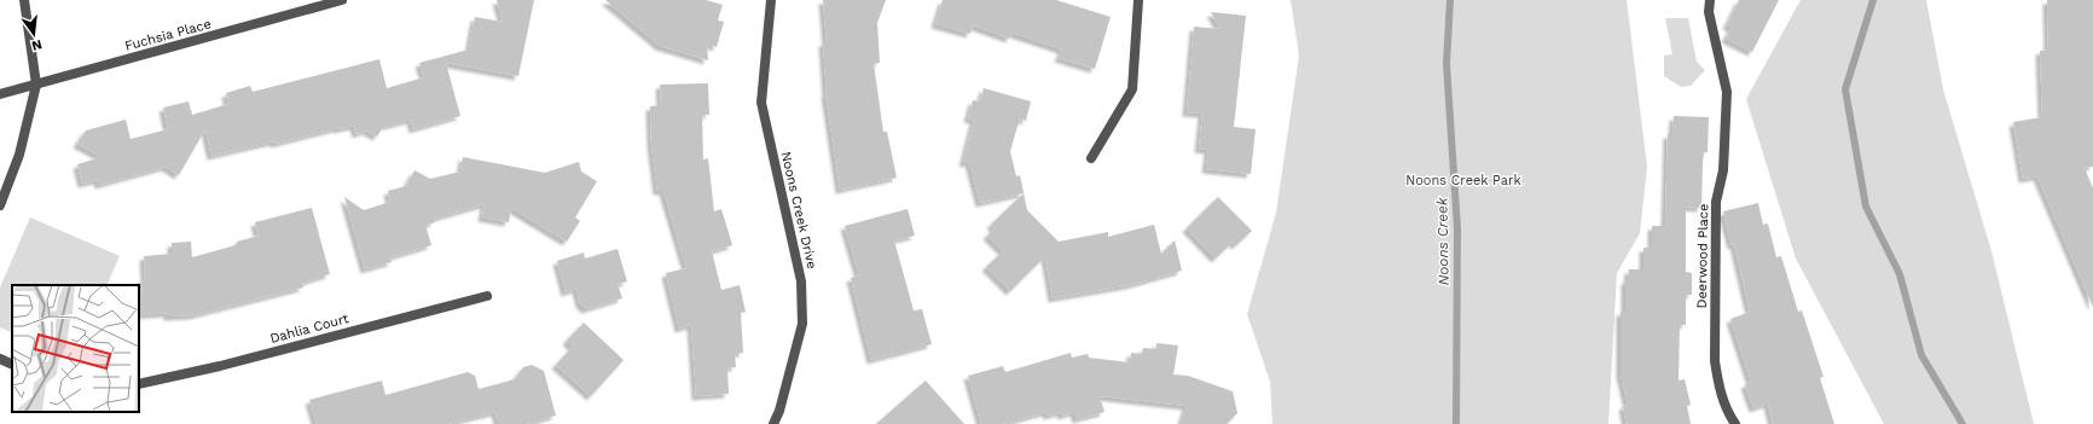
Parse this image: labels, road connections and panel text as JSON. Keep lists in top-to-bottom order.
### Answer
{
  "streets": {
    "street": [
      "Fuchsia Place",
      "Noons Creek Drive",
      "Deerwood Place",
      "Dahlia Court"
    ]
  },
  "water": ["Noons Creek"],
  "parks": ["Noons Creek Park"],
  "north": "bottom"
}
